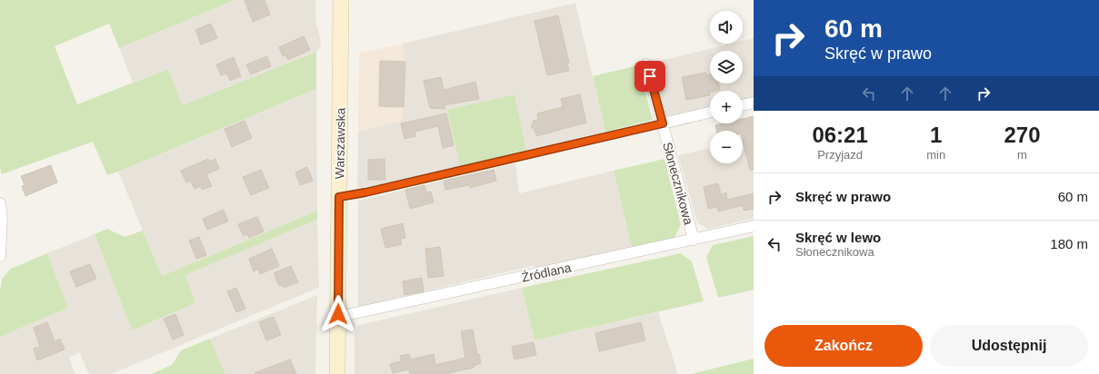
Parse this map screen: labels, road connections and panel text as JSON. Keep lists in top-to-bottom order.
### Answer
{
  "streets": {
    "main road": ["Warszawska"],
    "street": ["Słonecznikowa", "Źródlana"]
  },
  "crossings": [
    ["Warszawska", "Źródlana"],
    ["Słonecznikowa", "Źródlana"]
  ],
  "page": {
    "turn": ["60 m", "Skręć w prawo"],
    "map_buttons": ["+", "−"],
    "eta": [
      "06:21",
      "Przyjazd",
      "1",
      "min",
      "270",
      "m"
    ],
    "list": [
      {
        "name": "Skręć w prawo",
        "value": "60 m"
      },
      {
        "name": "Skręć w lewo",
        "note": "Słonecznikowa",
        "value": "180 m"
      }
    ],
    "buttons": ["Zakończ", "Udostępnij"]
  }
}
